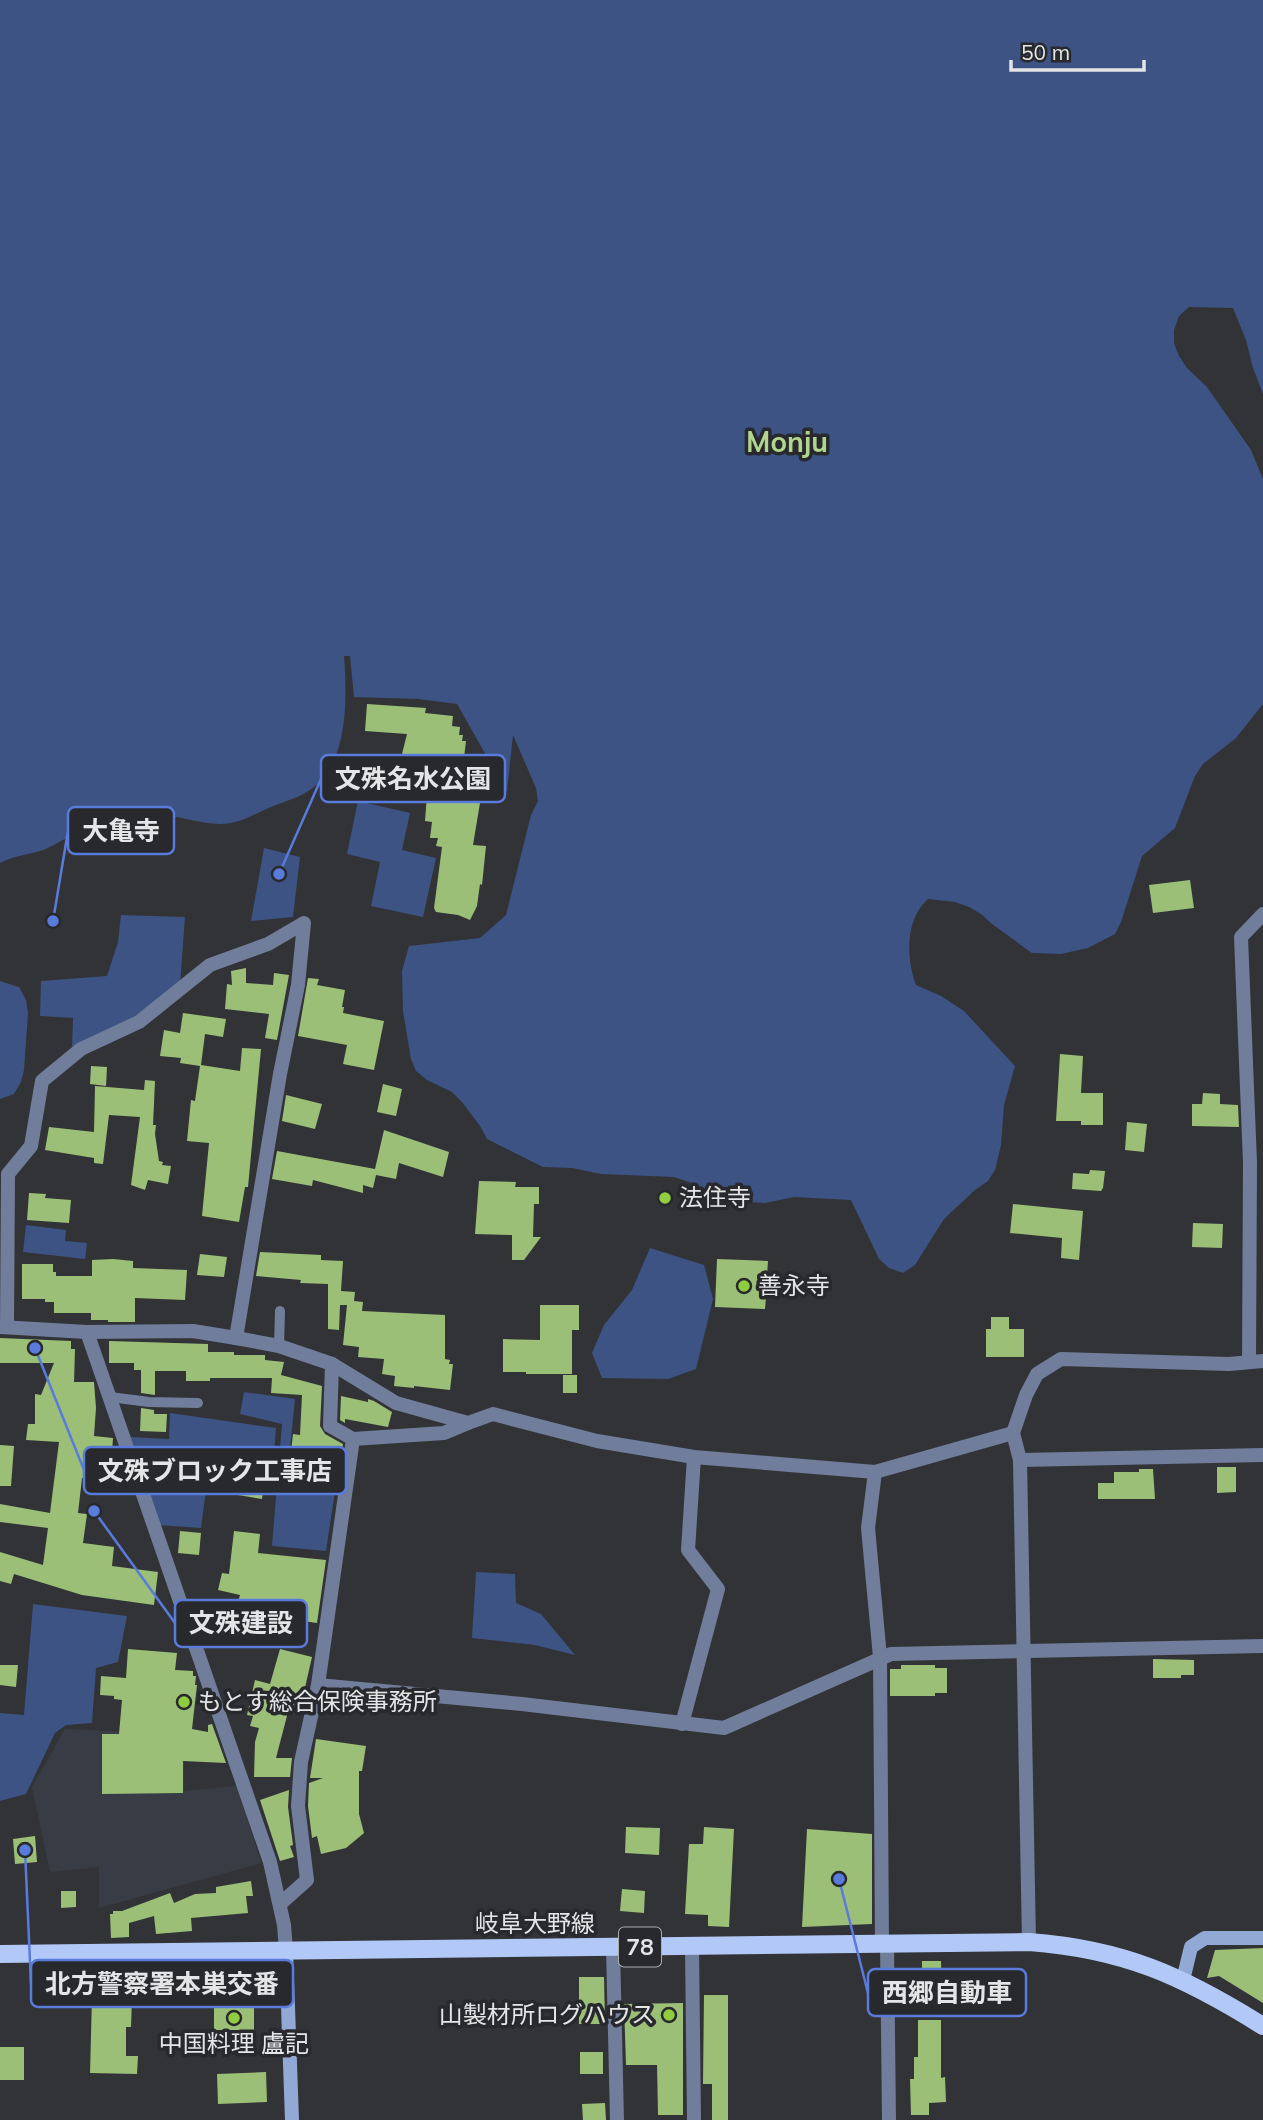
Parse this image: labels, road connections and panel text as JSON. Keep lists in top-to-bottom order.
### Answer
{
  "streets": {
    "main road": ["岐阜大野線", "78"]
  },
  "districts": ["Monju"],
  "places": [
    "文殊名水公園",
    "大亀寺",
    "法住寺",
    "善永寺",
    "文殊ブロック工事店",
    "文殊建設",
    "もとす総合保険事務所",
    "北方警察署本巣交番",
    "西郷自動車",
    "山製材所ログハウス",
    "中国料理 盧記"
  ],
  "scale_bar": "50 m"
}
